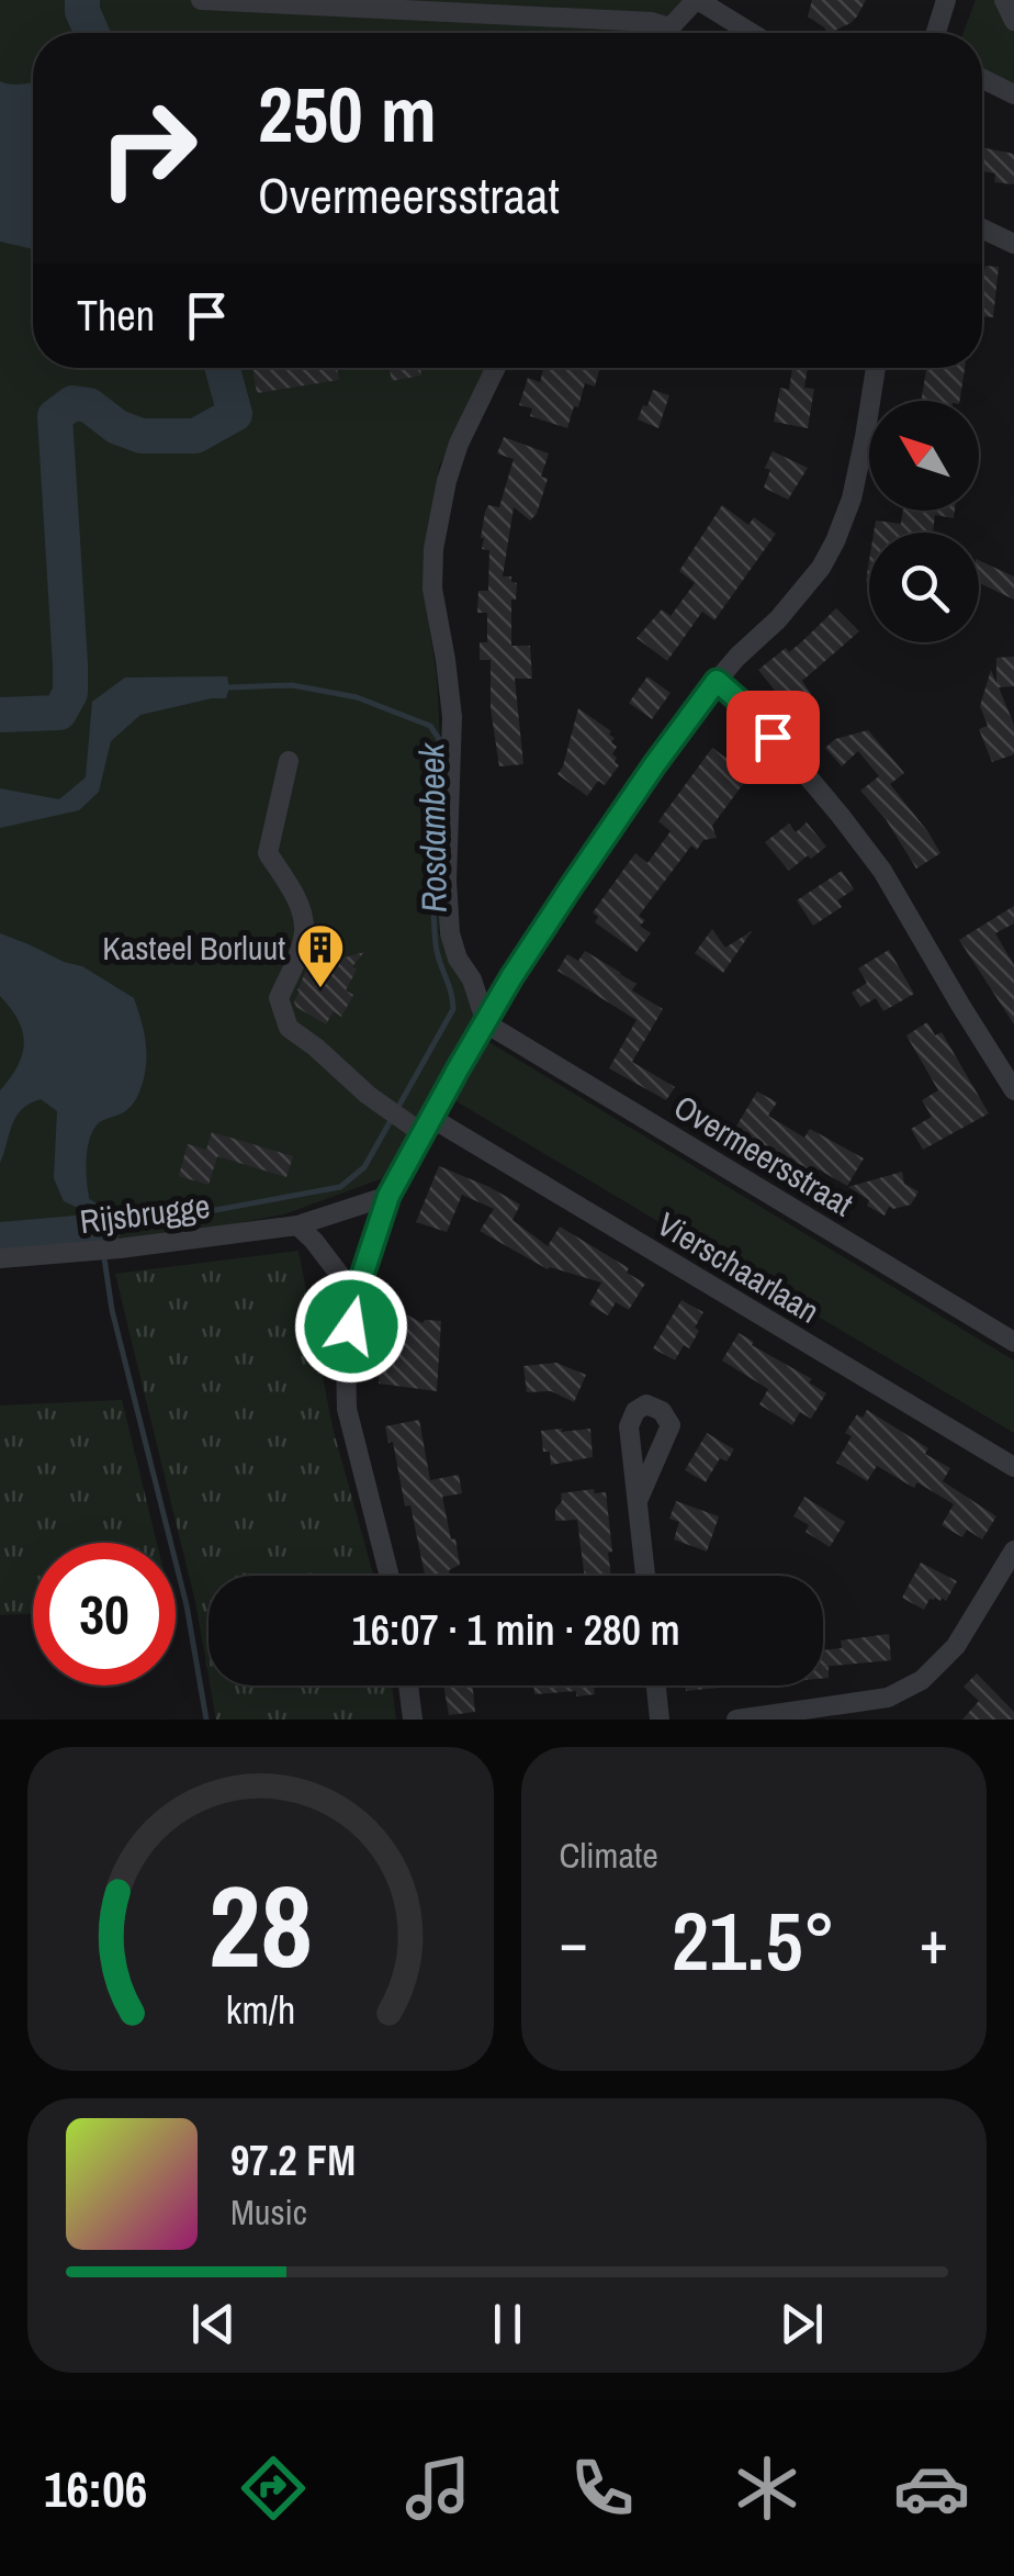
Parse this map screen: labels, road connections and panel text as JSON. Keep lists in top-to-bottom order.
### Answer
{
  "streets": {
    "street": ["Overmeersstraat", "Rijsbrugge", "Vierschaarlaan"]
  },
  "water": ["Rosdambeek"],
  "places": {
    "building": ["Kasteel Borluut"]
  },
  "north": "top left",
  "page": {
    "turn": ["250 m", "Overmeersstraat"],
    "then": "Then",
    "limit": "30",
    "trip": "16:07 · 1 min · 280 m",
    "tile": "Climate",
    "heat": ["−", "21.5°", "+"],
    "song": ["97.2 FM", "Music"],
    "tabs": "16:06",
    "gauge": ["28", "km/h"]
  }
}
